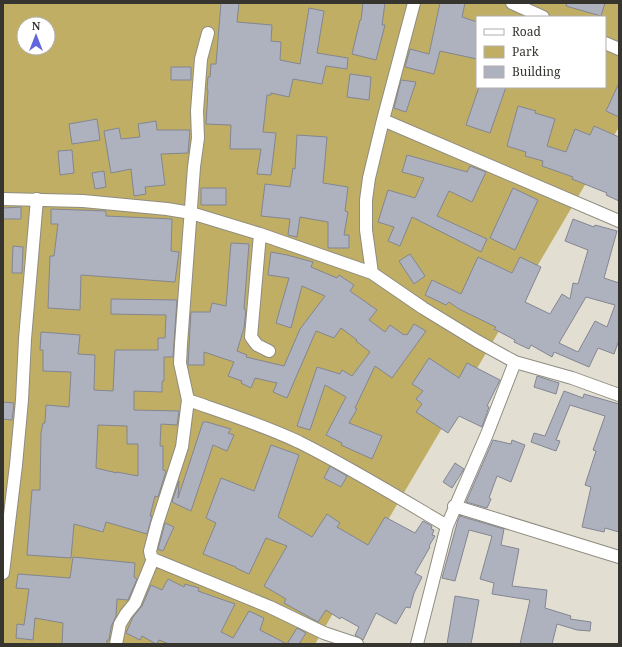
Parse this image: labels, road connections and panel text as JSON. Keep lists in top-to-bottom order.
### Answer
{
  "legend": ["Road", "Park", "Building"],
  "north": "top"
}
